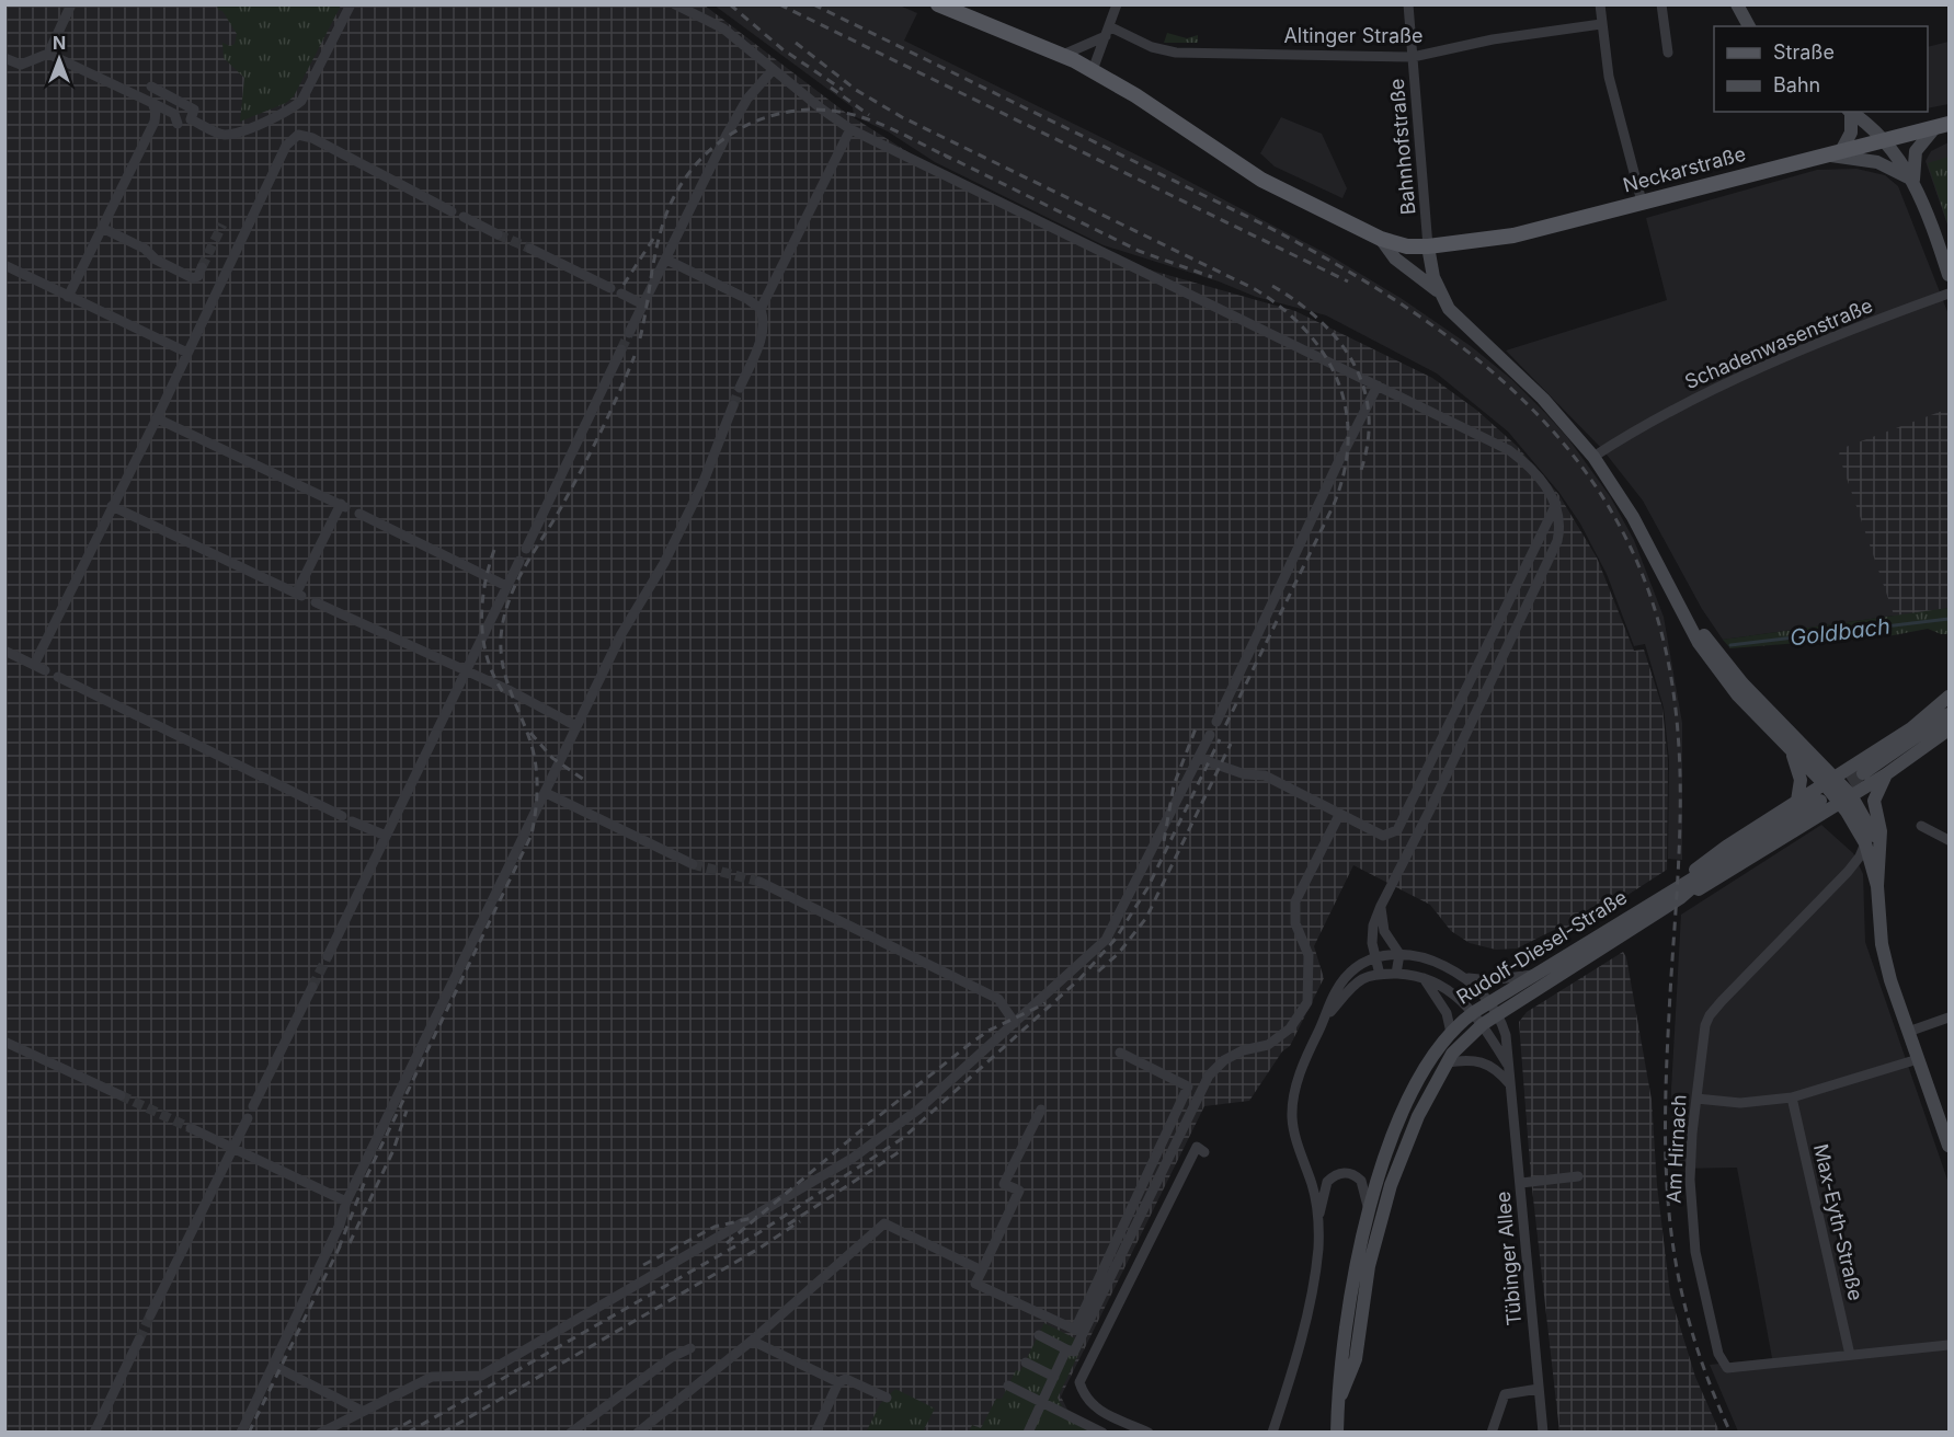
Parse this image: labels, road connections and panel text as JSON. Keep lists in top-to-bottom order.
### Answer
{
  "streets": {
    "main road": ["Neckarstraße", "Rudolf-Diesel-Straße"],
    "street": [
      "Altinger Straße",
      "Bahnhofstraße",
      "Schadenwasenstraße",
      "Am Hirnach",
      "Max-Eyth-Straße",
      "Tübinger Allee"
    ]
  },
  "crossings": [
    ["Altinger Straße", "Bahnhofstraße"],
    ["Bahnhofstraße", "Neckarstraße"],
    ["Rudolf-Diesel-Straße", "Tübinger Allee"],
    ["Am Hirnach", "Max-Eyth-Straße"]
  ],
  "water": ["Goldbach"],
  "legend": ["Straße", "Bahn"],
  "north": "top"
}
